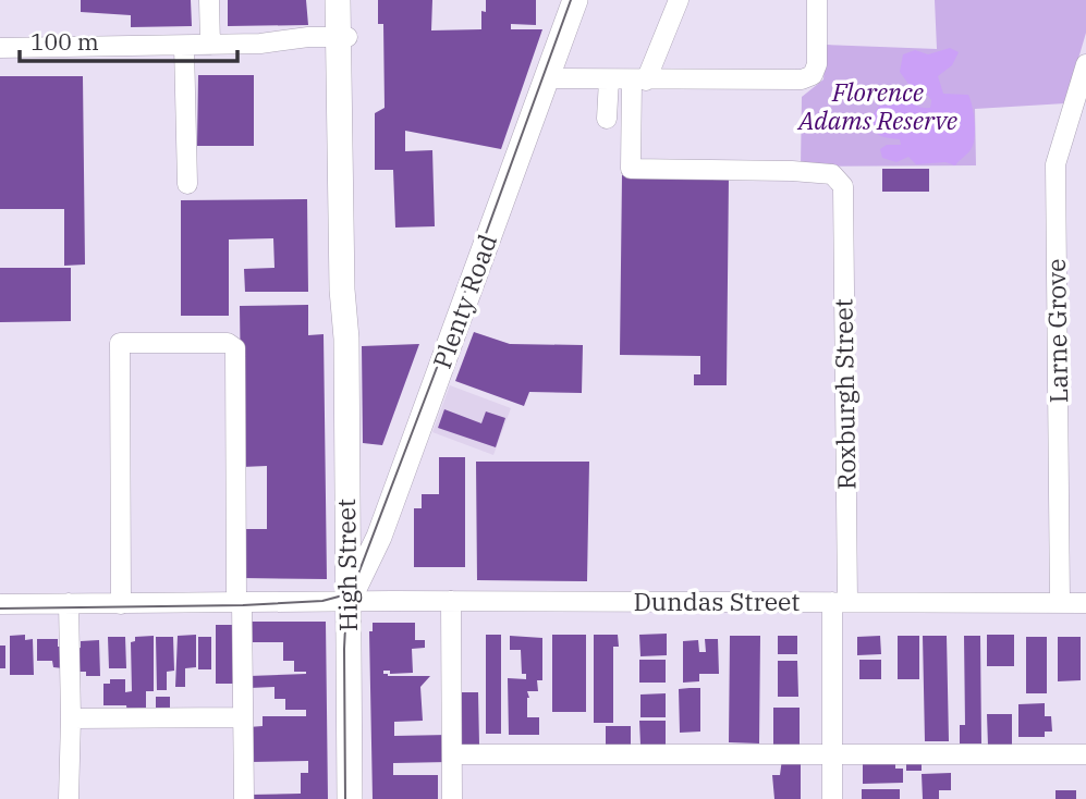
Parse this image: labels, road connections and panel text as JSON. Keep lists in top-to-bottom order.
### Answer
{
  "streets": {
    "main road": ["Plenty Road", "High Street"],
    "street": ["Larne Grove", "Roxburgh Street", "Dundas Street"]
  },
  "crossings": [
    ["Plenty Road", "High Street"],
    ["Plenty Road", "Dundas Street"],
    ["Larne Grove", "Dundas Street"],
    ["Roxburgh Street", "Dundas Street"],
    ["High Street", "Dundas Street"]
  ],
  "parks": ["Florence Adams Reserve"],
  "scale_bar": "100 m"
}
